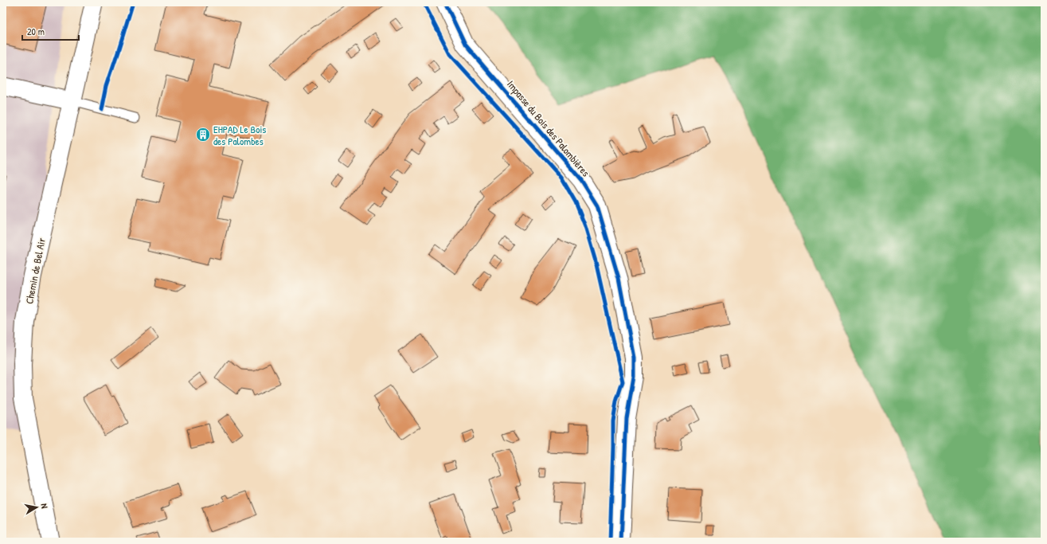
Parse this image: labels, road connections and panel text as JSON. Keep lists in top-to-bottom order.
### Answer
{
  "streets": {
    "street": ["Impasse du Bois des Palombières", "Chemin de Bel Air"]
  },
  "places": {
    "building": ["EHPAD Le Bois des Palombes"]
  },
  "scale_bar": "20 m",
  "north": "right"
}
